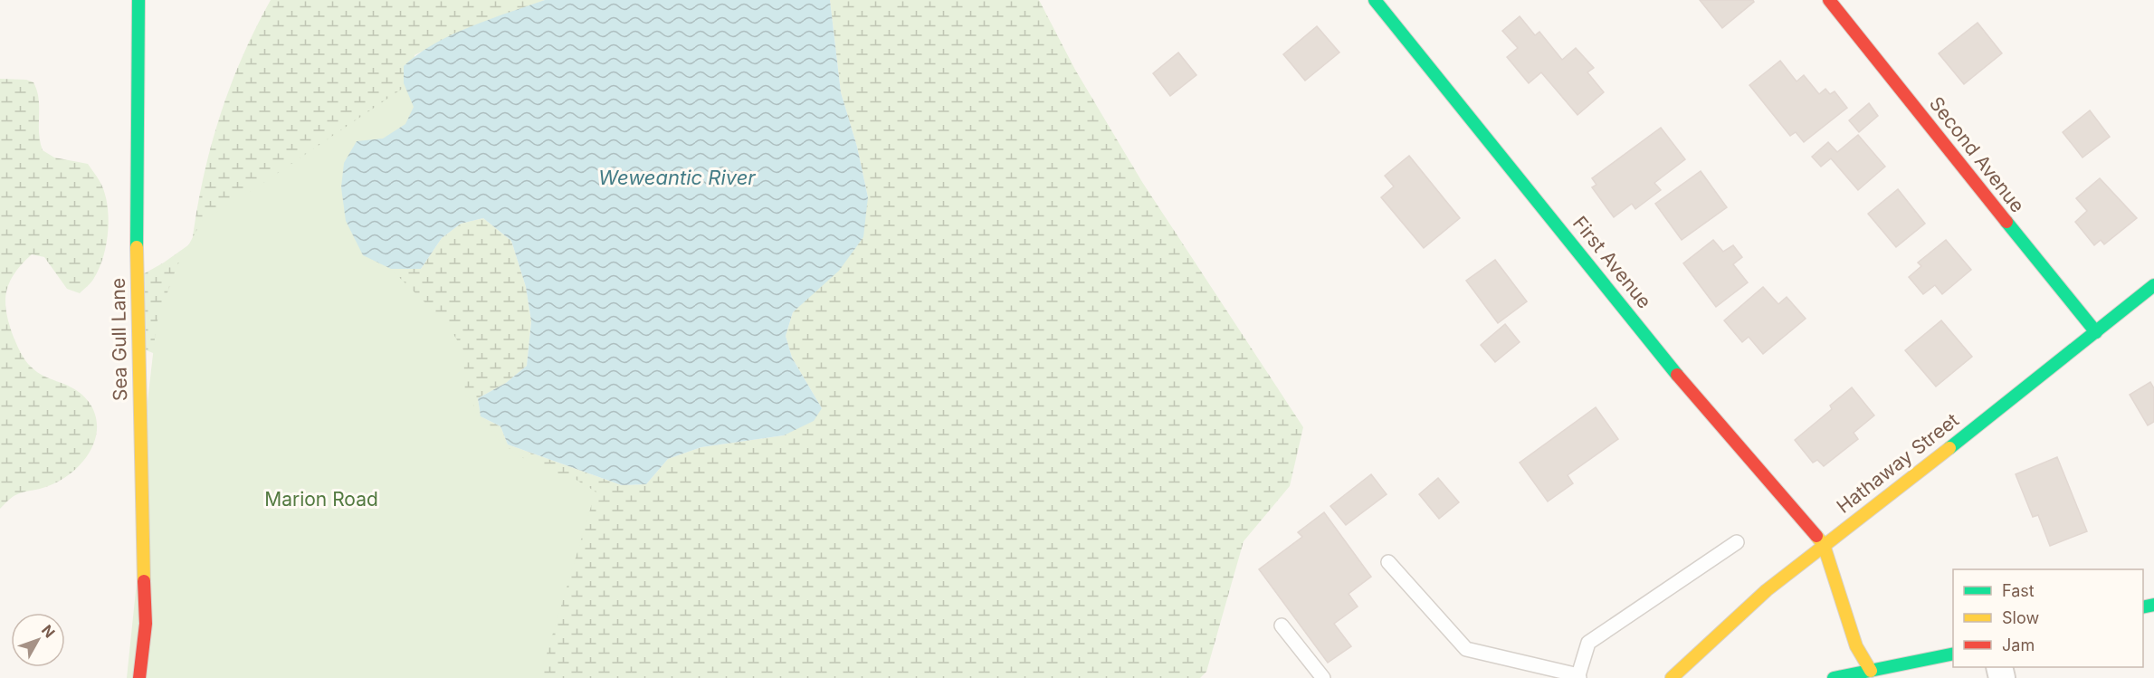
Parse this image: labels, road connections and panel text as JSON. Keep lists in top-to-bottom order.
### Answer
{
  "streets": {
    "street": [
      "Second Avenue",
      "First Avenue",
      "Sea Gull Lane",
      "Hathaway Street"
    ]
  },
  "crossings": [
    ["Second Avenue", "Hathaway Street"],
    ["First Avenue", "Hathaway Street"]
  ],
  "water": ["Weweantic River"],
  "parks": ["Marion Road"],
  "legend": ["Fast", "Slow", "Jam"],
  "north": "top right"
}
